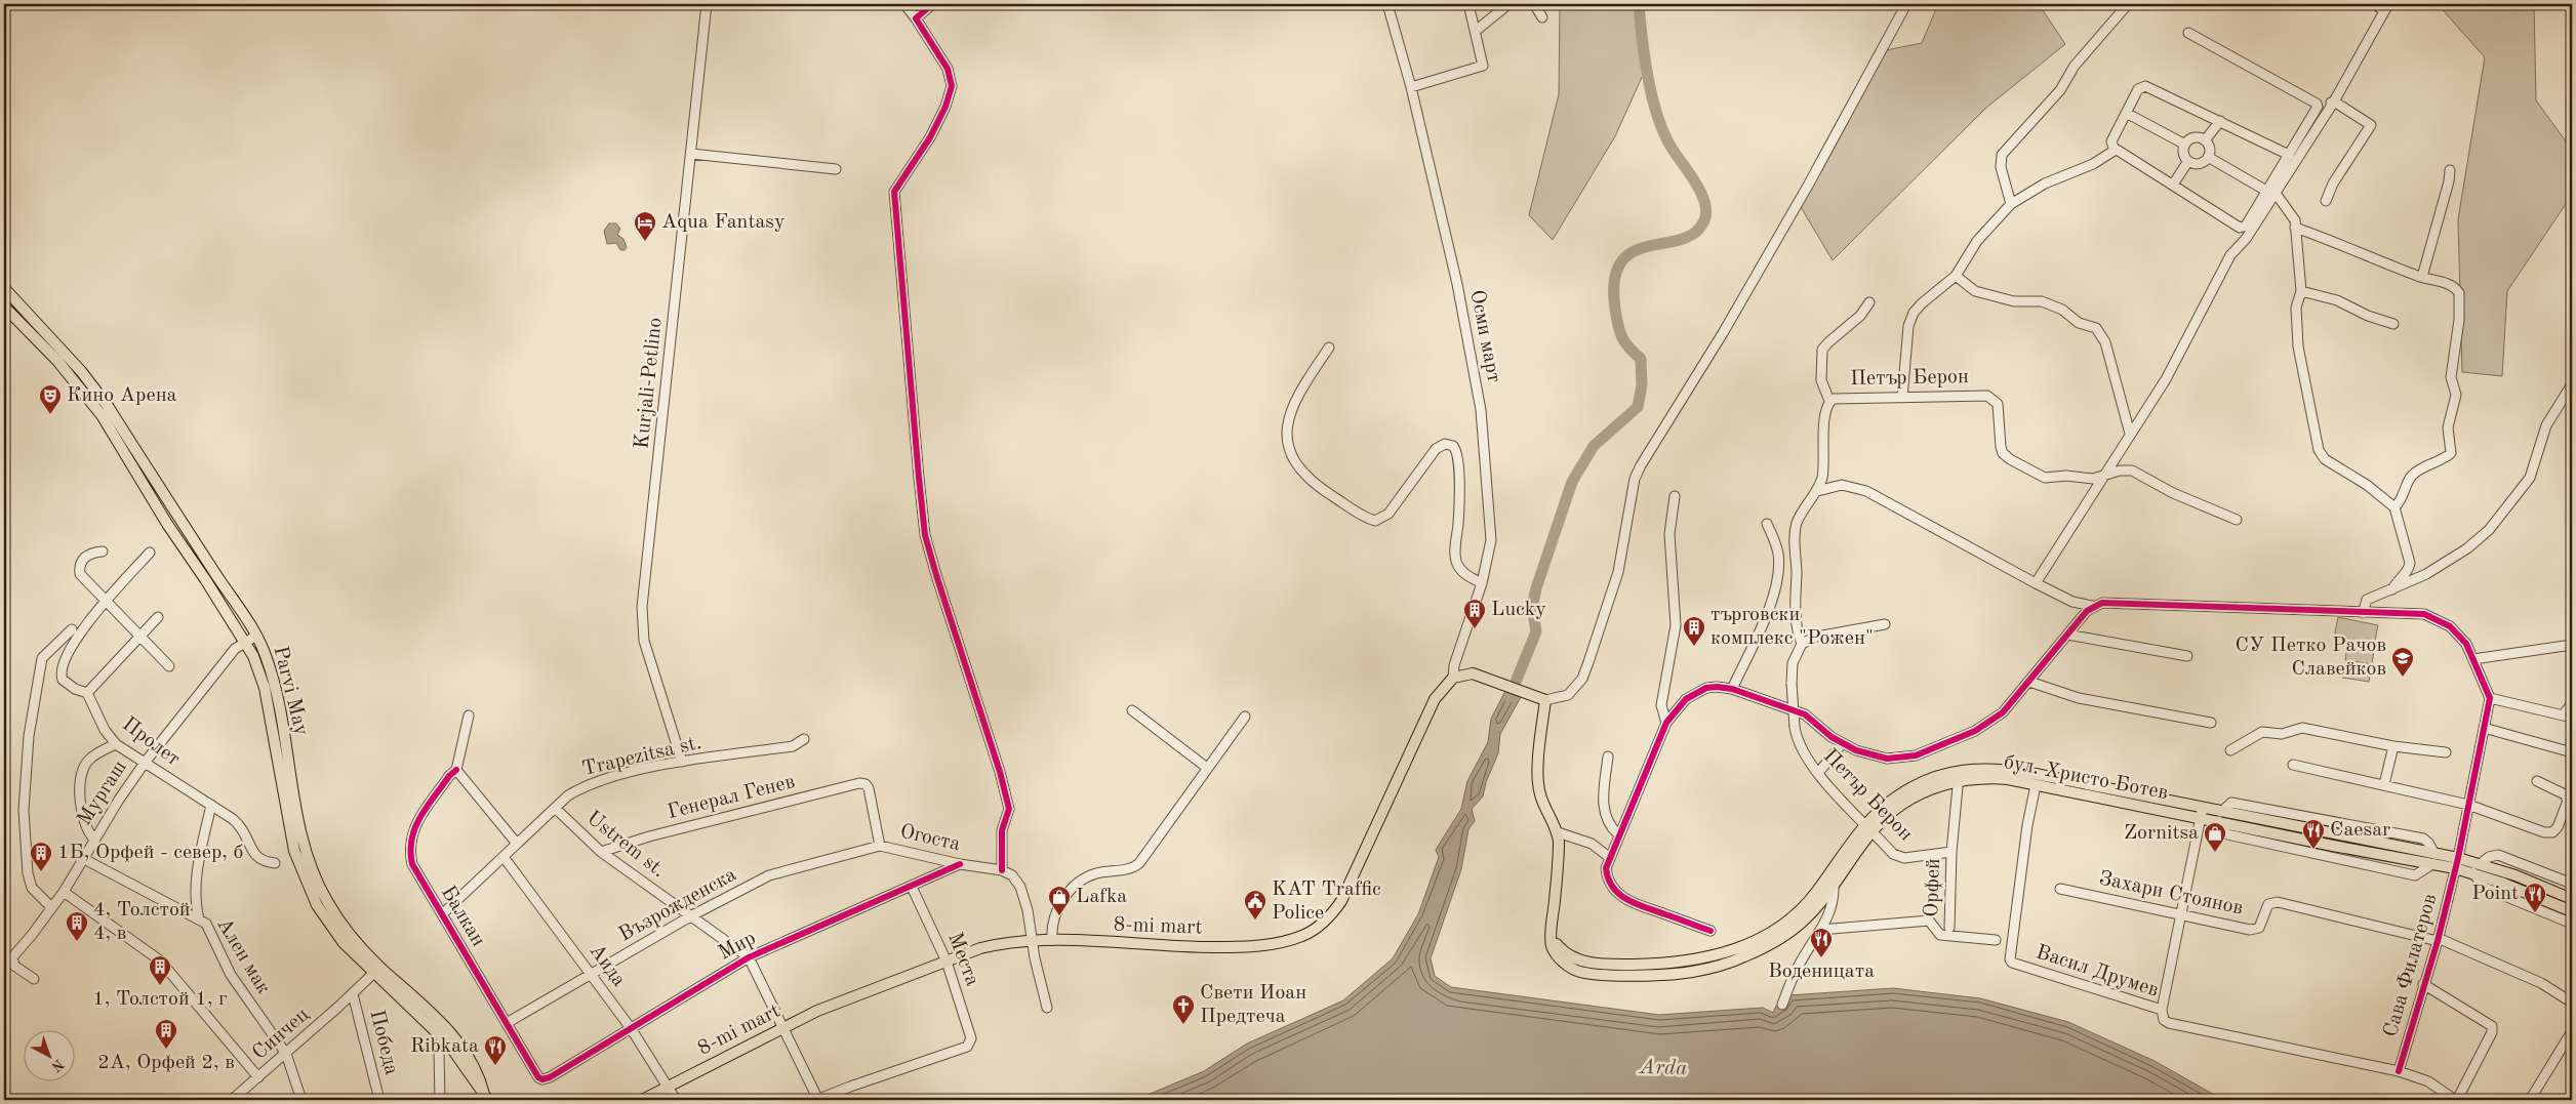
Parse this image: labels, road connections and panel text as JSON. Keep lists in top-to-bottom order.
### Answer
{
  "streets": {
    "main road": ["Parvi May", "бул. Христо Ботев", "8-mi mart"],
    "street": [
      "Осми март",
      "Петър Берон",
      "Kurjali-Petlino",
      "Пролет",
      "Trapezitsa st.",
      "Мургаш",
      "Генерал Генев",
      "Огоста",
      "Ustrem st.",
      "Орфей",
      "Захари Стоянов",
      "Възрожденска",
      "Балкан",
      "Мир",
      "Ален мак",
      "Места",
      "Аида",
      "Сава Филатеров",
      "Васил Друмев",
      "Синчец",
      "Победа"
    ]
  },
  "crossings": [
    ["Осми март", "8-mi mart"],
    ["Петър Берон", "бул. Христо Ботев"],
    ["Петър Берон", "Орфей"],
    ["Kurjali-Petlino", "Trapezitsa st."],
    ["Parvi May", "Мургаш"],
    ["Parvi May", "Синчец"],
    ["Пролет", "Мургаш"],
    ["Trapezitsa st.", "Ustrem st."],
    ["Trapezitsa st.", "Балкан"],
    ["Trapezitsa st.", "Аида"],
    ["бул. Христо Ботев", "Сава Филатеров"],
    ["бул. Христо Ботев", "Васил Друмев"],
    ["Мургаш", "Ален мак"],
    ["Генерал Генев", "Огоста"],
    ["Генерал Генев", "Ustrem st."],
    ["Огоста", "Възрожденска"],
    ["Огоста", "Мир"],
    ["Ustrem st.", "Възрожденска"],
    ["Ustrem st.", "8-mi mart"],
    ["Ustrem st.", "Мир"],
    ["Ustrem st.", "Места"],
    ["Захари Стоянов", "Сава Филатеров"],
    ["Възрожденска", "Балкан"],
    ["Възрожденска", "Аида"],
    ["Балкан", "Мир"],
    ["8-mi mart", "Места"],
    ["8-mi mart", "Аида"],
    ["Мир", "Места"],
    ["Мир", "Аида"],
    ["Ален мак", "Синчец"],
    ["Сава Филатеров", "Васил Друмев"],
    ["Синчец", "Победа"]
  ],
  "water": ["Arda"],
  "places": {
    "hotel": ["Aqua Fantasy"],
    "theatre": ["Кино Арена"],
    "building": [
      "Lucky",
      "търговски комплекс \"Рожен\"",
      "1Б, Орфей - север, б",
      "4, Толстой 4, в",
      "1, Толстой 1, г",
      "2А, Орфей 2, в"
    ],
    "school or university": ["СУ Петко Рачов Славейков"],
    "restaurant": [
      "Caesar",
      "Point",
      "Воденицата",
      "Ribkata"
    ],
    "shop": ["Zornitsa", "Lafka"],
    "public building": ["KAT Traffic Police"],
    "church": ["Свети Иоан Предтеча"]
  },
  "north": "bottom right"
}
